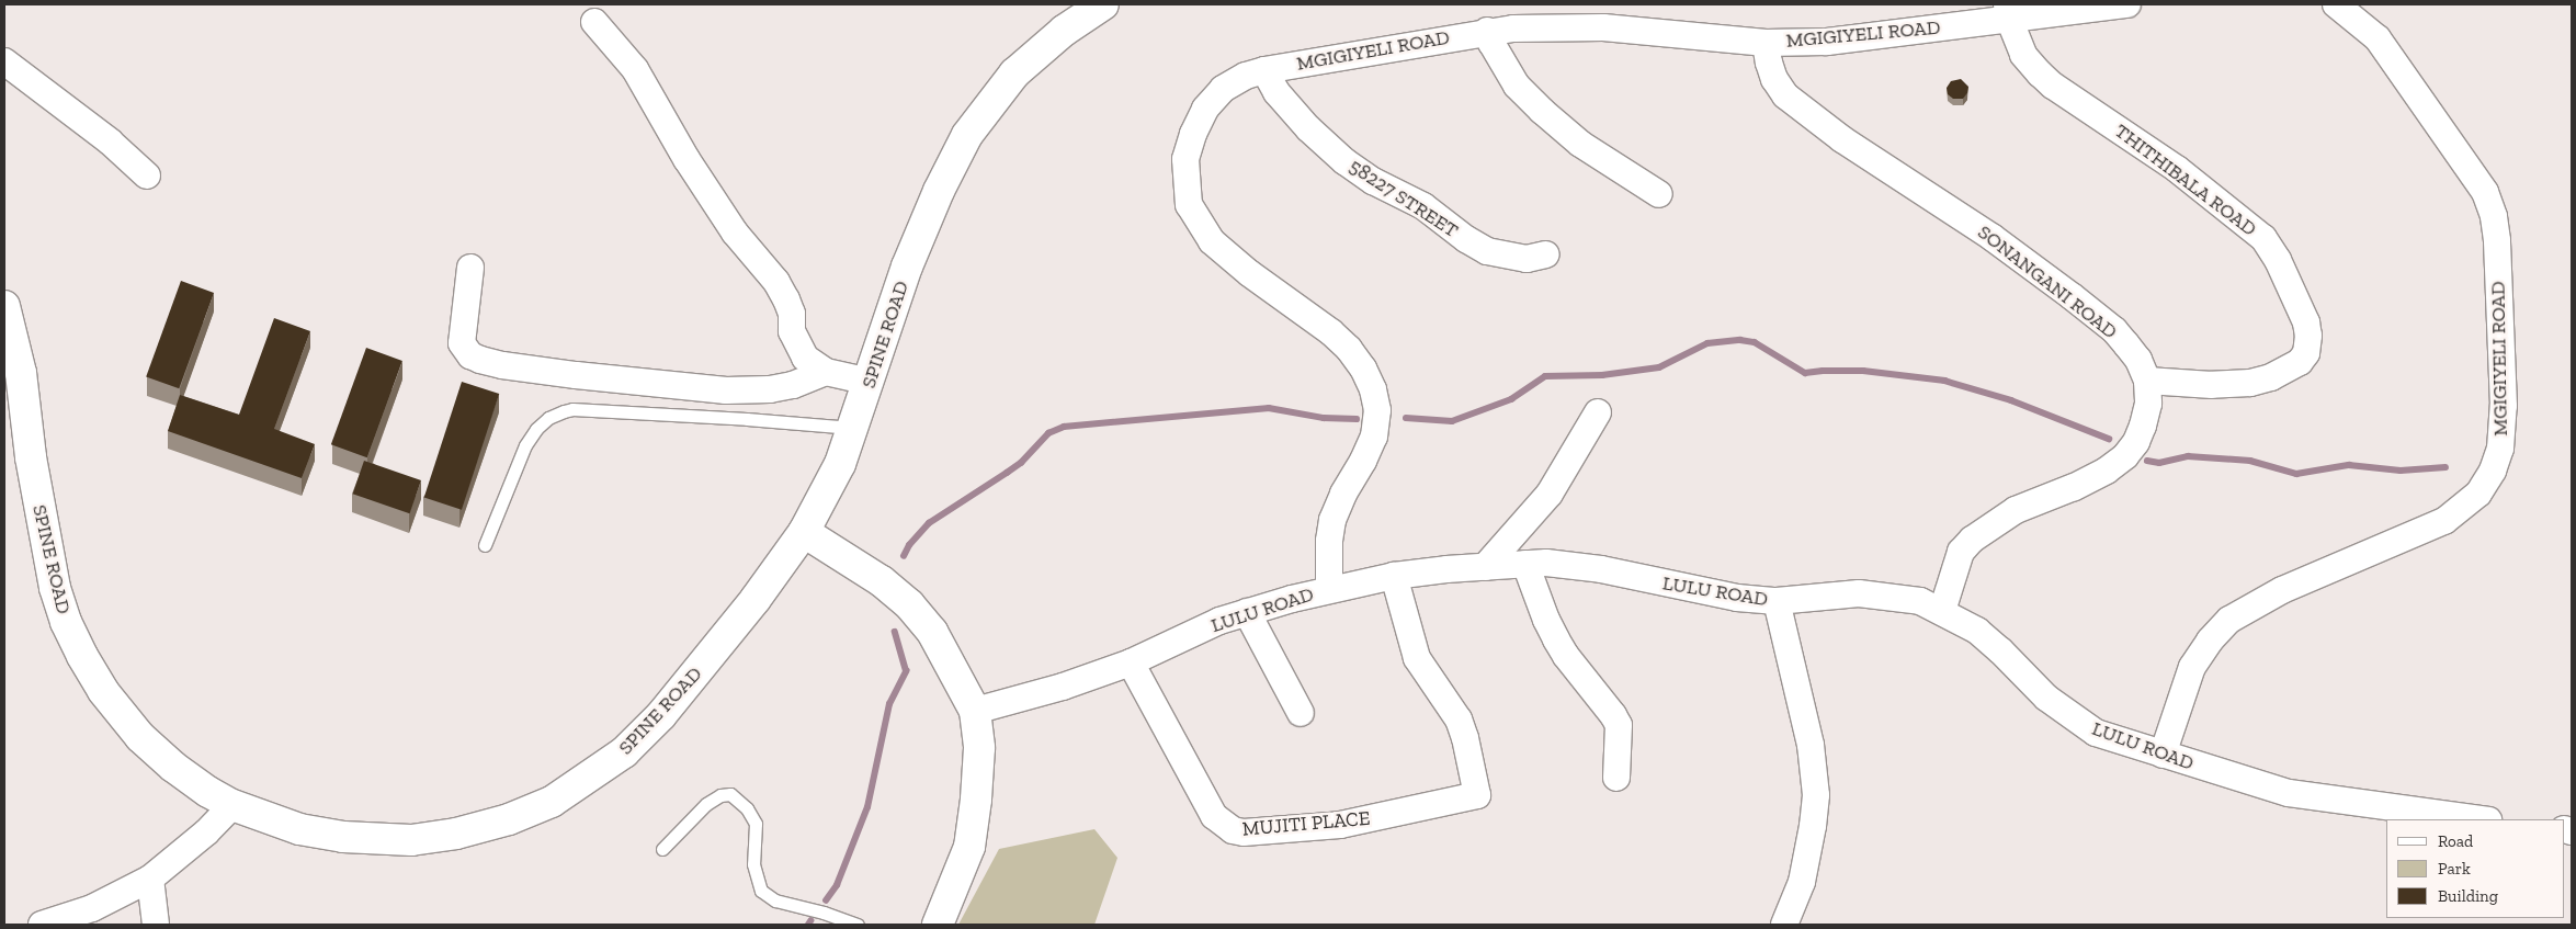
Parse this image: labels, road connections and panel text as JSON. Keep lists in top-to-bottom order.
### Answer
{
  "streets": {
    "street": [
      "MGIGIYELI ROAD",
      "THITHIBALA ROAD",
      "58227 STREET",
      "SONANGANI ROAD",
      "SPINE ROAD",
      "LULU ROAD",
      "MUJITI PLACE"
    ]
  },
  "crossings": [
    ["MGIGIYELI ROAD", "THITHIBALA ROAD"],
    ["MGIGIYELI ROAD", "58227 STREET"],
    ["MGIGIYELI ROAD", "SONANGANI ROAD"],
    ["MGIGIYELI ROAD", "LULU ROAD"],
    ["THITHIBALA ROAD", "SONANGANI ROAD"],
    ["SONANGANI ROAD", "LULU ROAD"],
    ["LULU ROAD", "MUJITI PLACE"]
  ],
  "legend": ["Road", "Park", "Building"]
}
